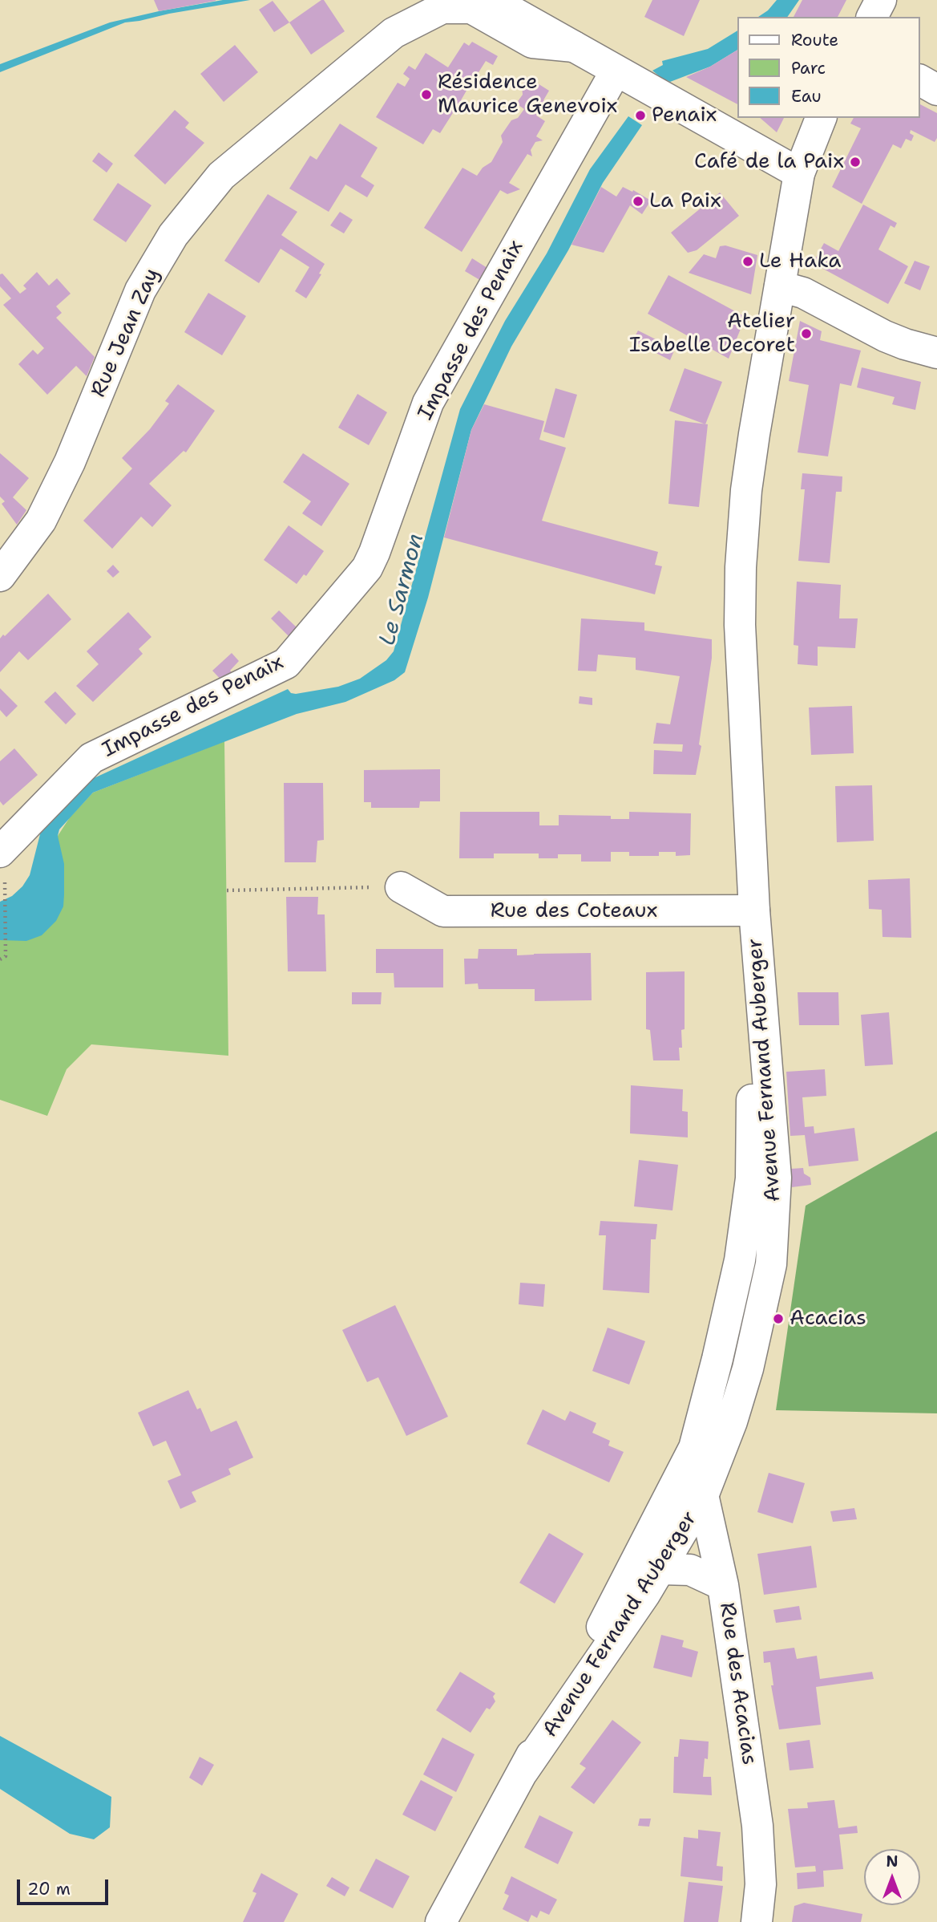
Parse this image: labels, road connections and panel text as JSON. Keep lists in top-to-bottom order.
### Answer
{
  "streets": {
    "street": [
      "Impasse des Penaix",
      "Rue Jean Zay",
      "Rue des Coteaux",
      "Avenue Fernand Auberger",
      "Rue des Acacias"
    ]
  },
  "crossings": [
    ["Rue des Coteaux", "Avenue Fernand Auberger"],
    ["Avenue Fernand Auberger", "Rue des Acacias"]
  ],
  "water": ["Le Sarmon"],
  "places": [
    "Résidence Maurice Genevoix",
    "Penaix",
    "Café de la Paix",
    "La Paix",
    "Le Haka",
    "Atelier Isabelle Decoret",
    "Acacias"
  ],
  "legend": ["Route", "Parc", "Eau"],
  "scale_bar": "20 m",
  "north": "top"
}
